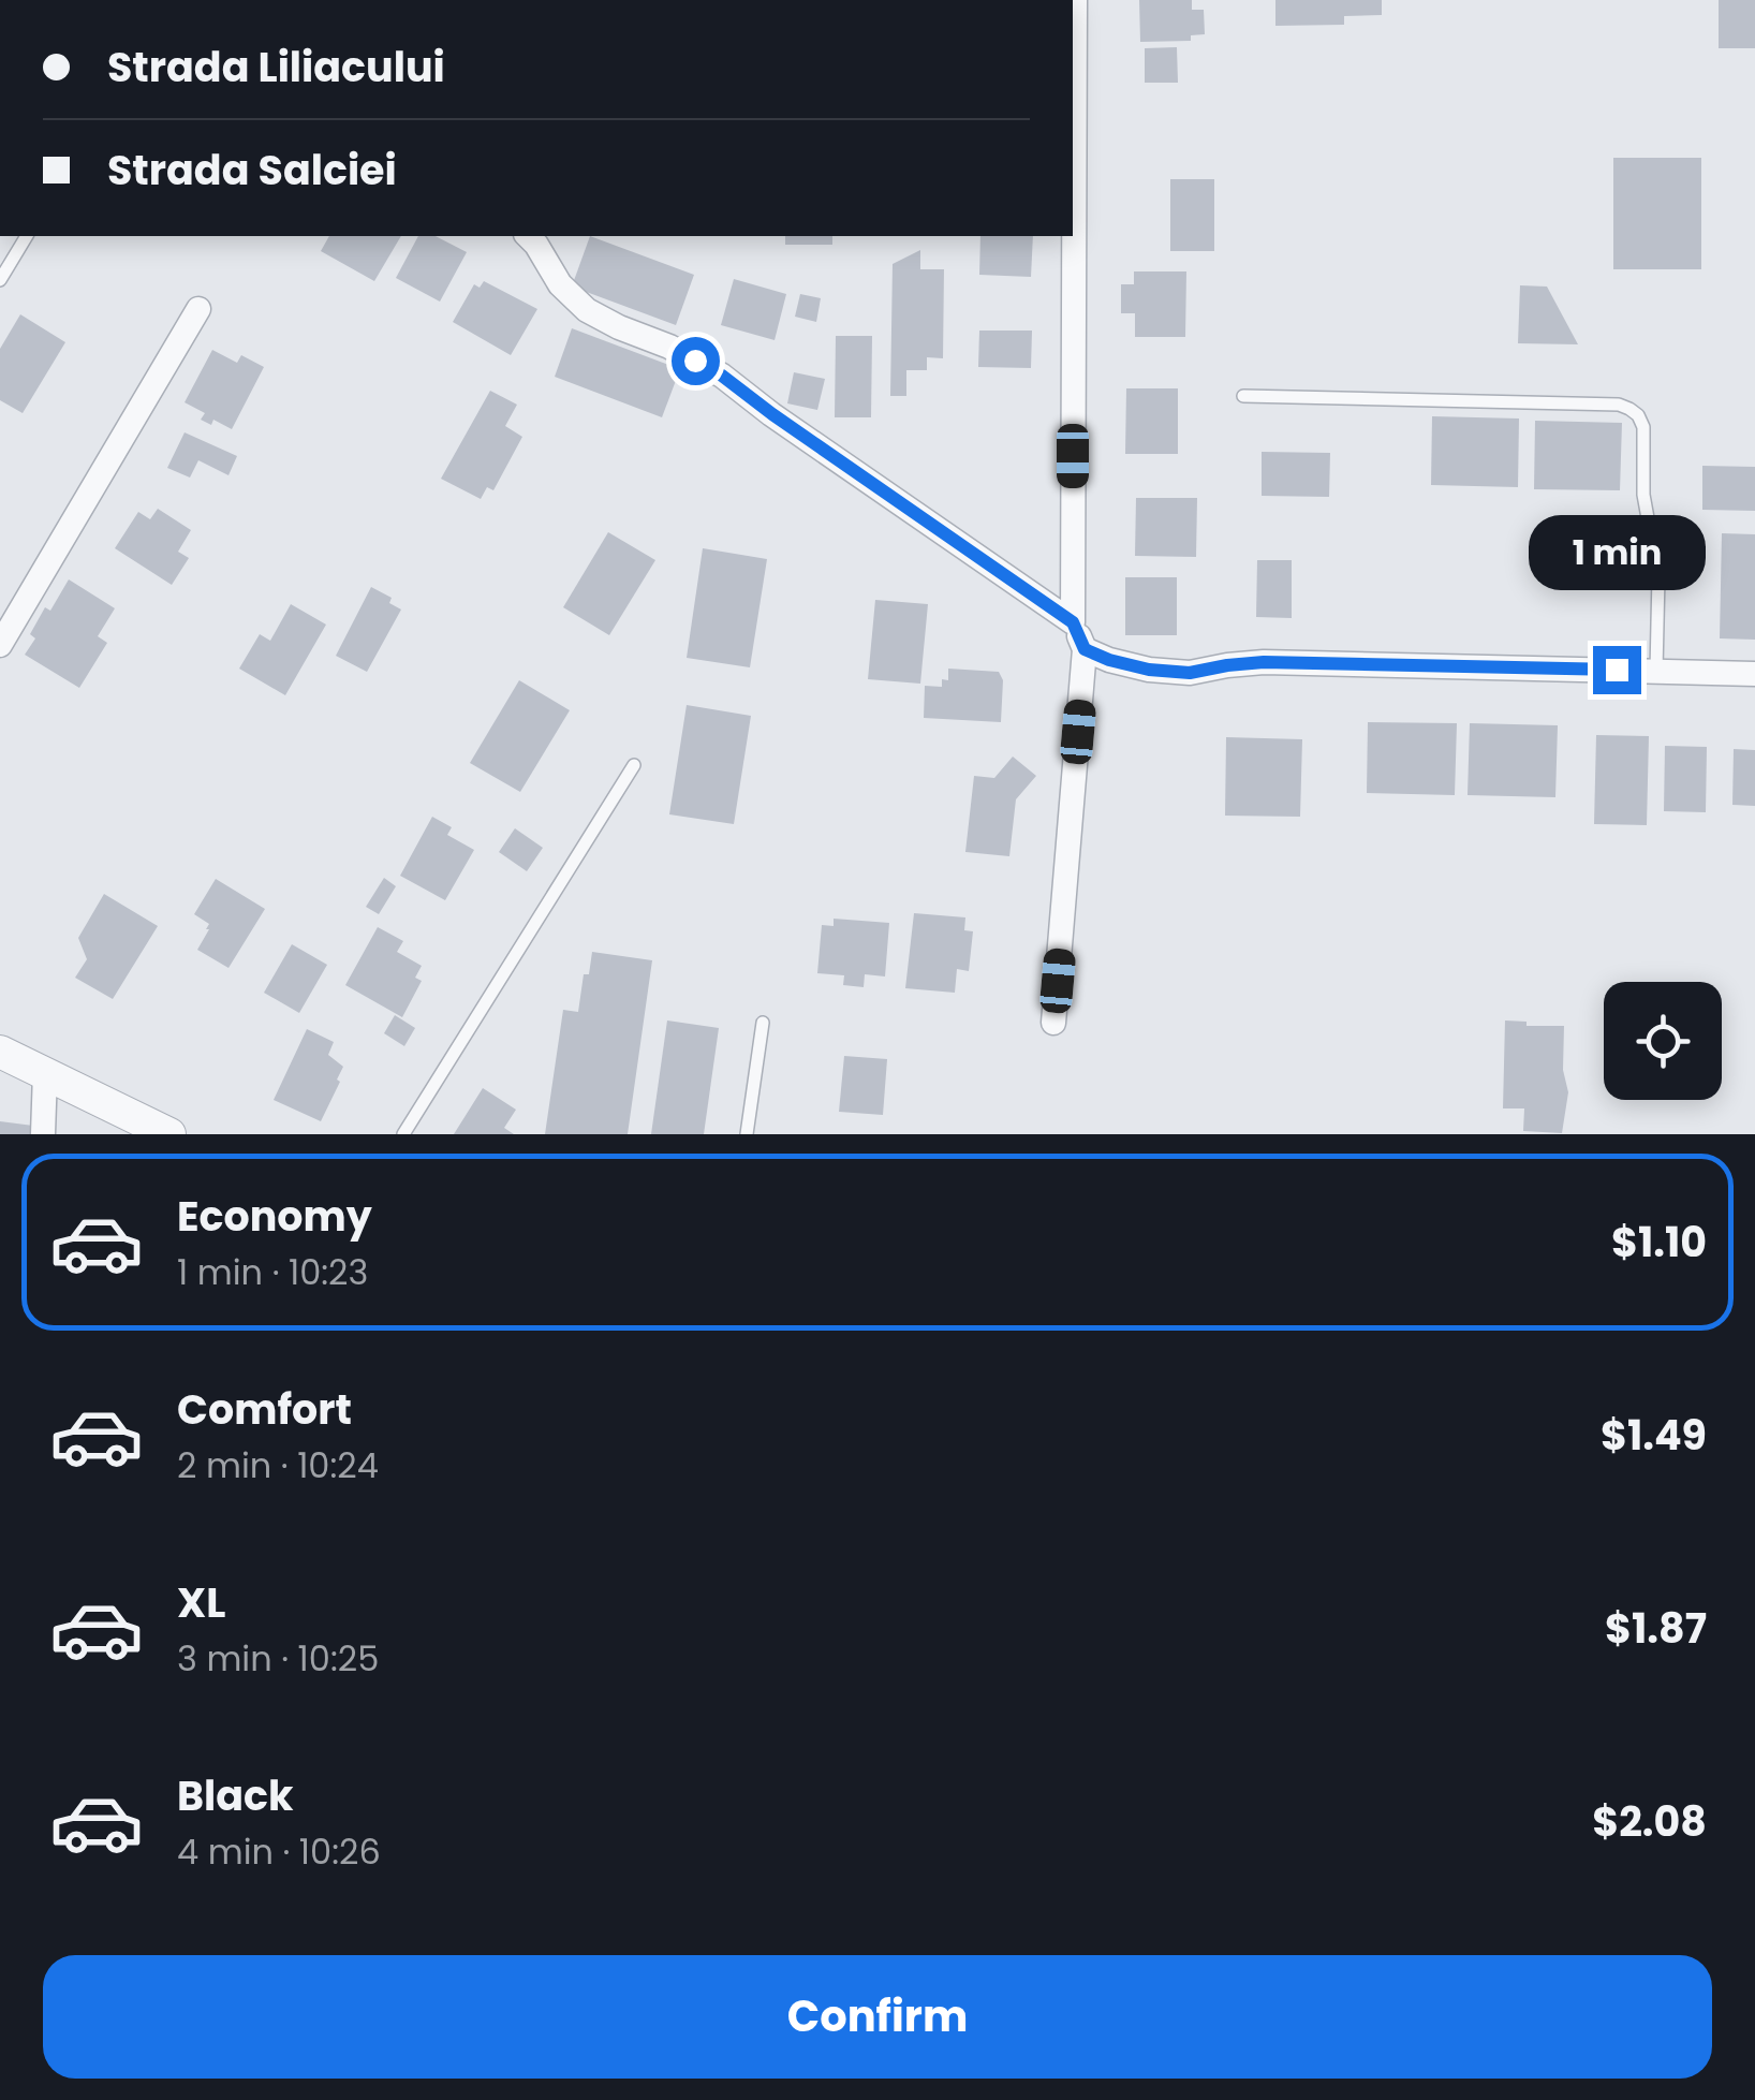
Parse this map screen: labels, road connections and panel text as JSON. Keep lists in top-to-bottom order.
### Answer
{
  "page": {
    "banner": ["Strada Liliacului", "Strada Salciei"],
    "bubble": "1 min",
    "list": [
      {
        "name": "Economy",
        "note": "1 min · 10:23",
        "value": "$1.10"
      },
      {
        "name": "Comfort",
        "note": "2 min · 10:24",
        "value": "$1.49"
      },
      {
        "name": "XL",
        "note": "3 min · 10:25",
        "value": "$1.87"
      },
      {
        "name": "Black",
        "note": "4 min · 10:26",
        "value": "$2.08"
      }
    ],
    "buttons": "Confirm"
  }
}
